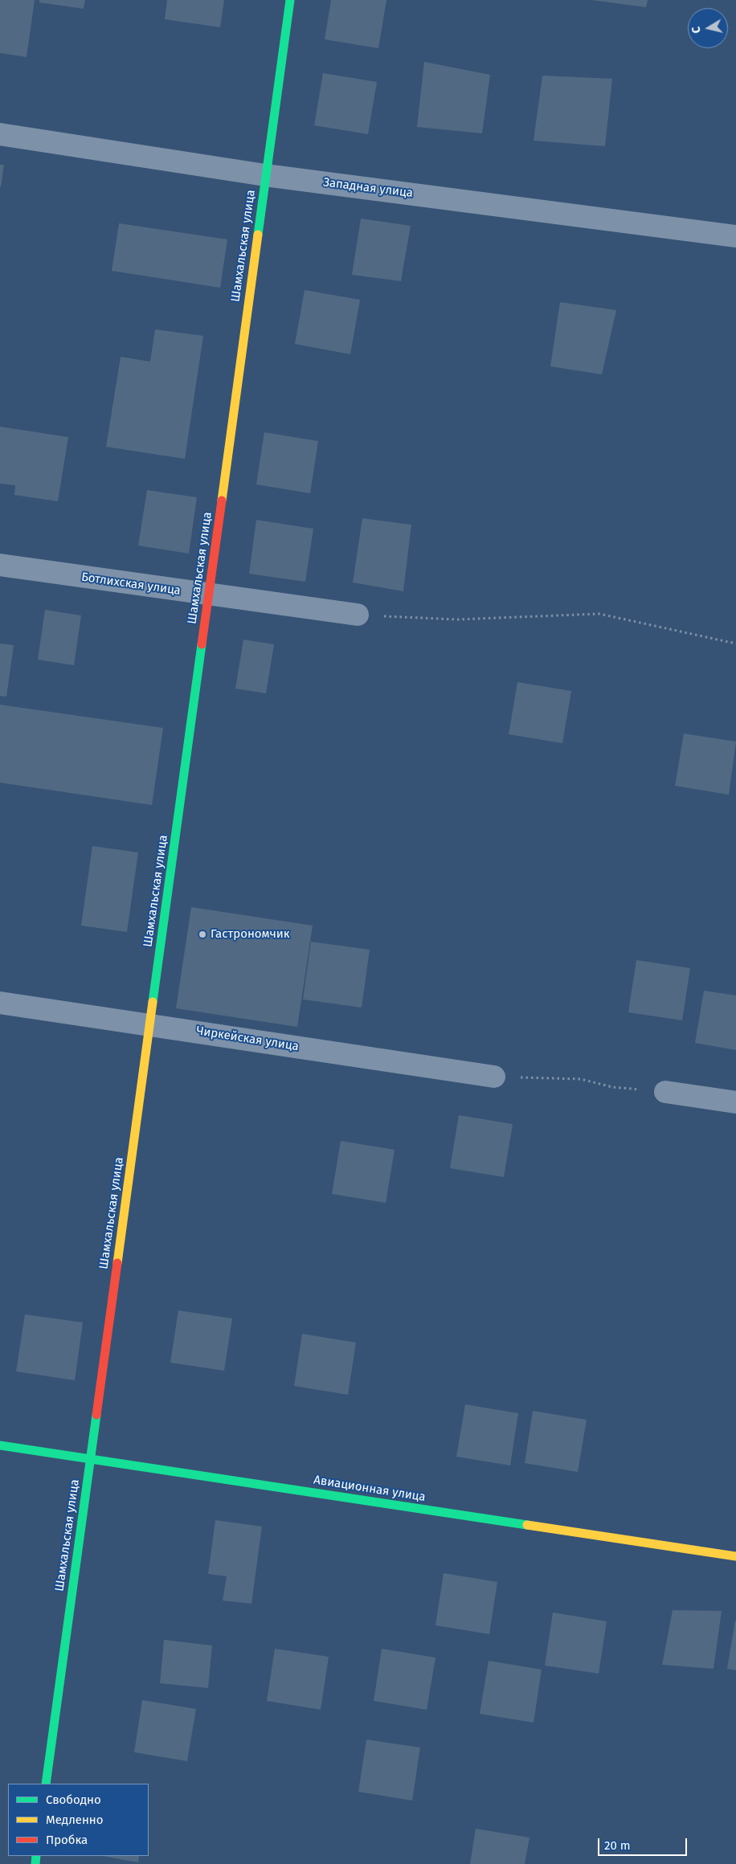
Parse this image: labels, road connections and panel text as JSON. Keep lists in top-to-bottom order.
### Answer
{
  "streets": {
    "street": [
      "Западная улица",
      "Шамхальская улица",
      "Ботлихская улица",
      "Чиркейская улица",
      "Авиационная улица"
    ]
  },
  "crossings": [
    ["Западная улица", "Шамхальская улица"],
    ["Шамхальская улица", "Ботлихская улица"],
    ["Шамхальская улица", "Чиркейская улица"],
    ["Шамхальская улица", "Авиационная улица"]
  ],
  "places": ["Гастрономчик"],
  "legend": ["Свободно", "Медленно", "Пробка"],
  "scale_bar": "20 m",
  "north": "left"
}
